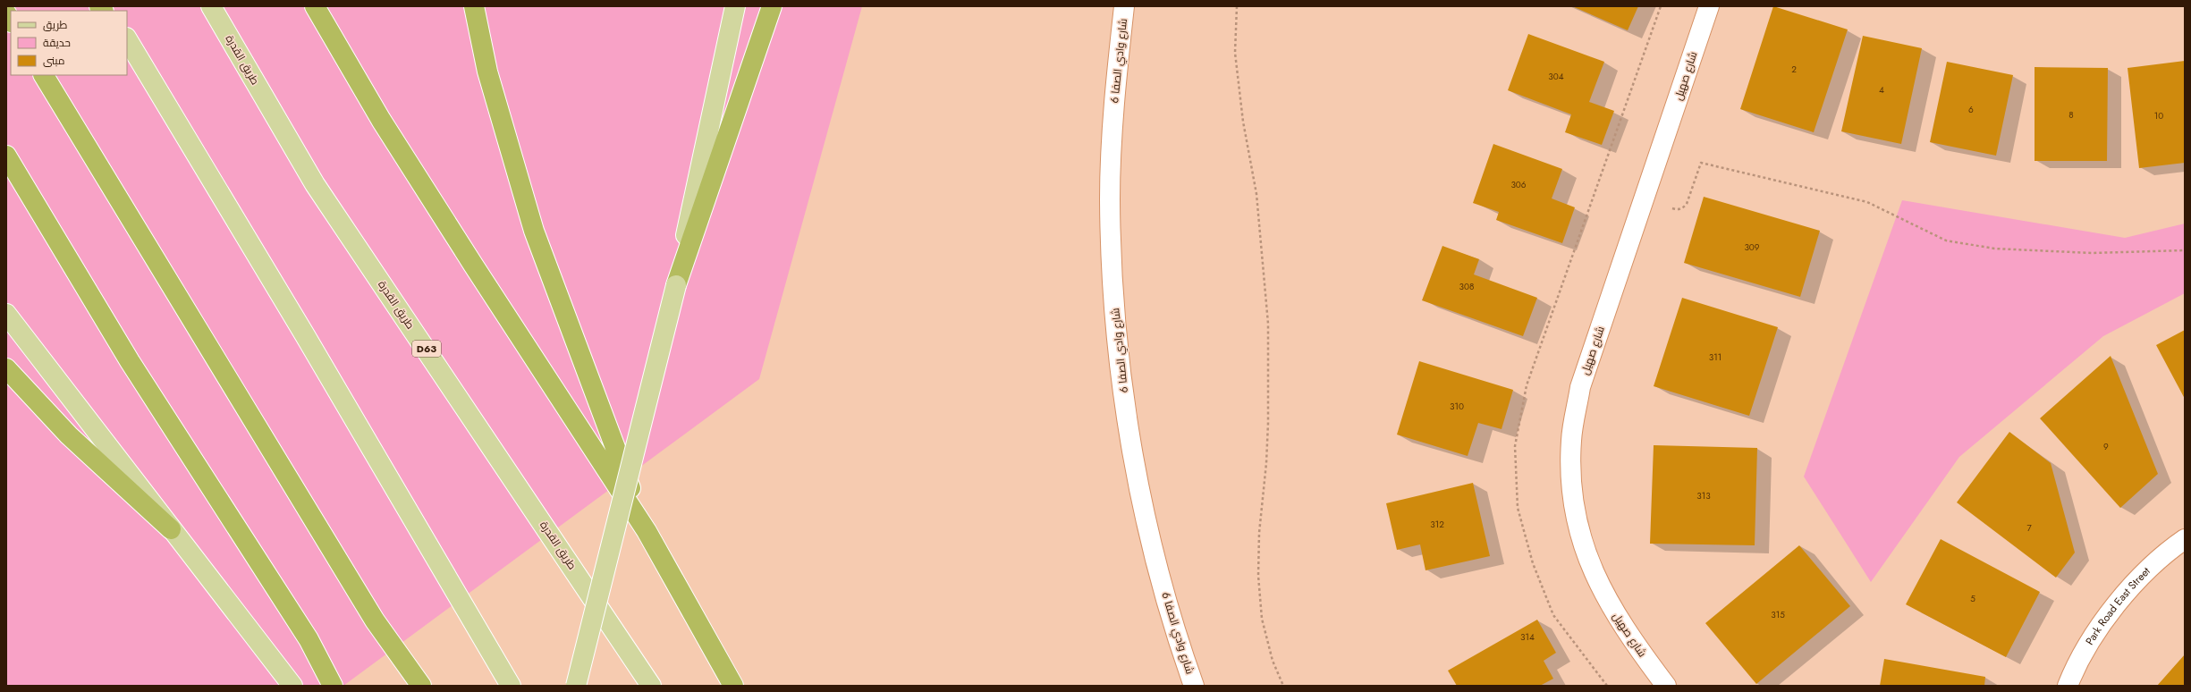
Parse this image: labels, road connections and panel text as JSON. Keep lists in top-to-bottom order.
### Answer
{
  "streets": {
    "main road": ["طريق القدرة", "D63"],
    "street": ["شارع وادي الصفا 6", "شارع صهيل", "Park Road East Street"]
  },
  "house_numbers": [
    "2",
    "304",
    "4",
    "6",
    "8",
    "10",
    "306",
    "309",
    "308",
    "311",
    "310",
    "9",
    "313",
    "312",
    "7",
    "5",
    "315",
    "314"
  ],
  "legend": ["طريق", "حديقة", "مبنى"]
}
